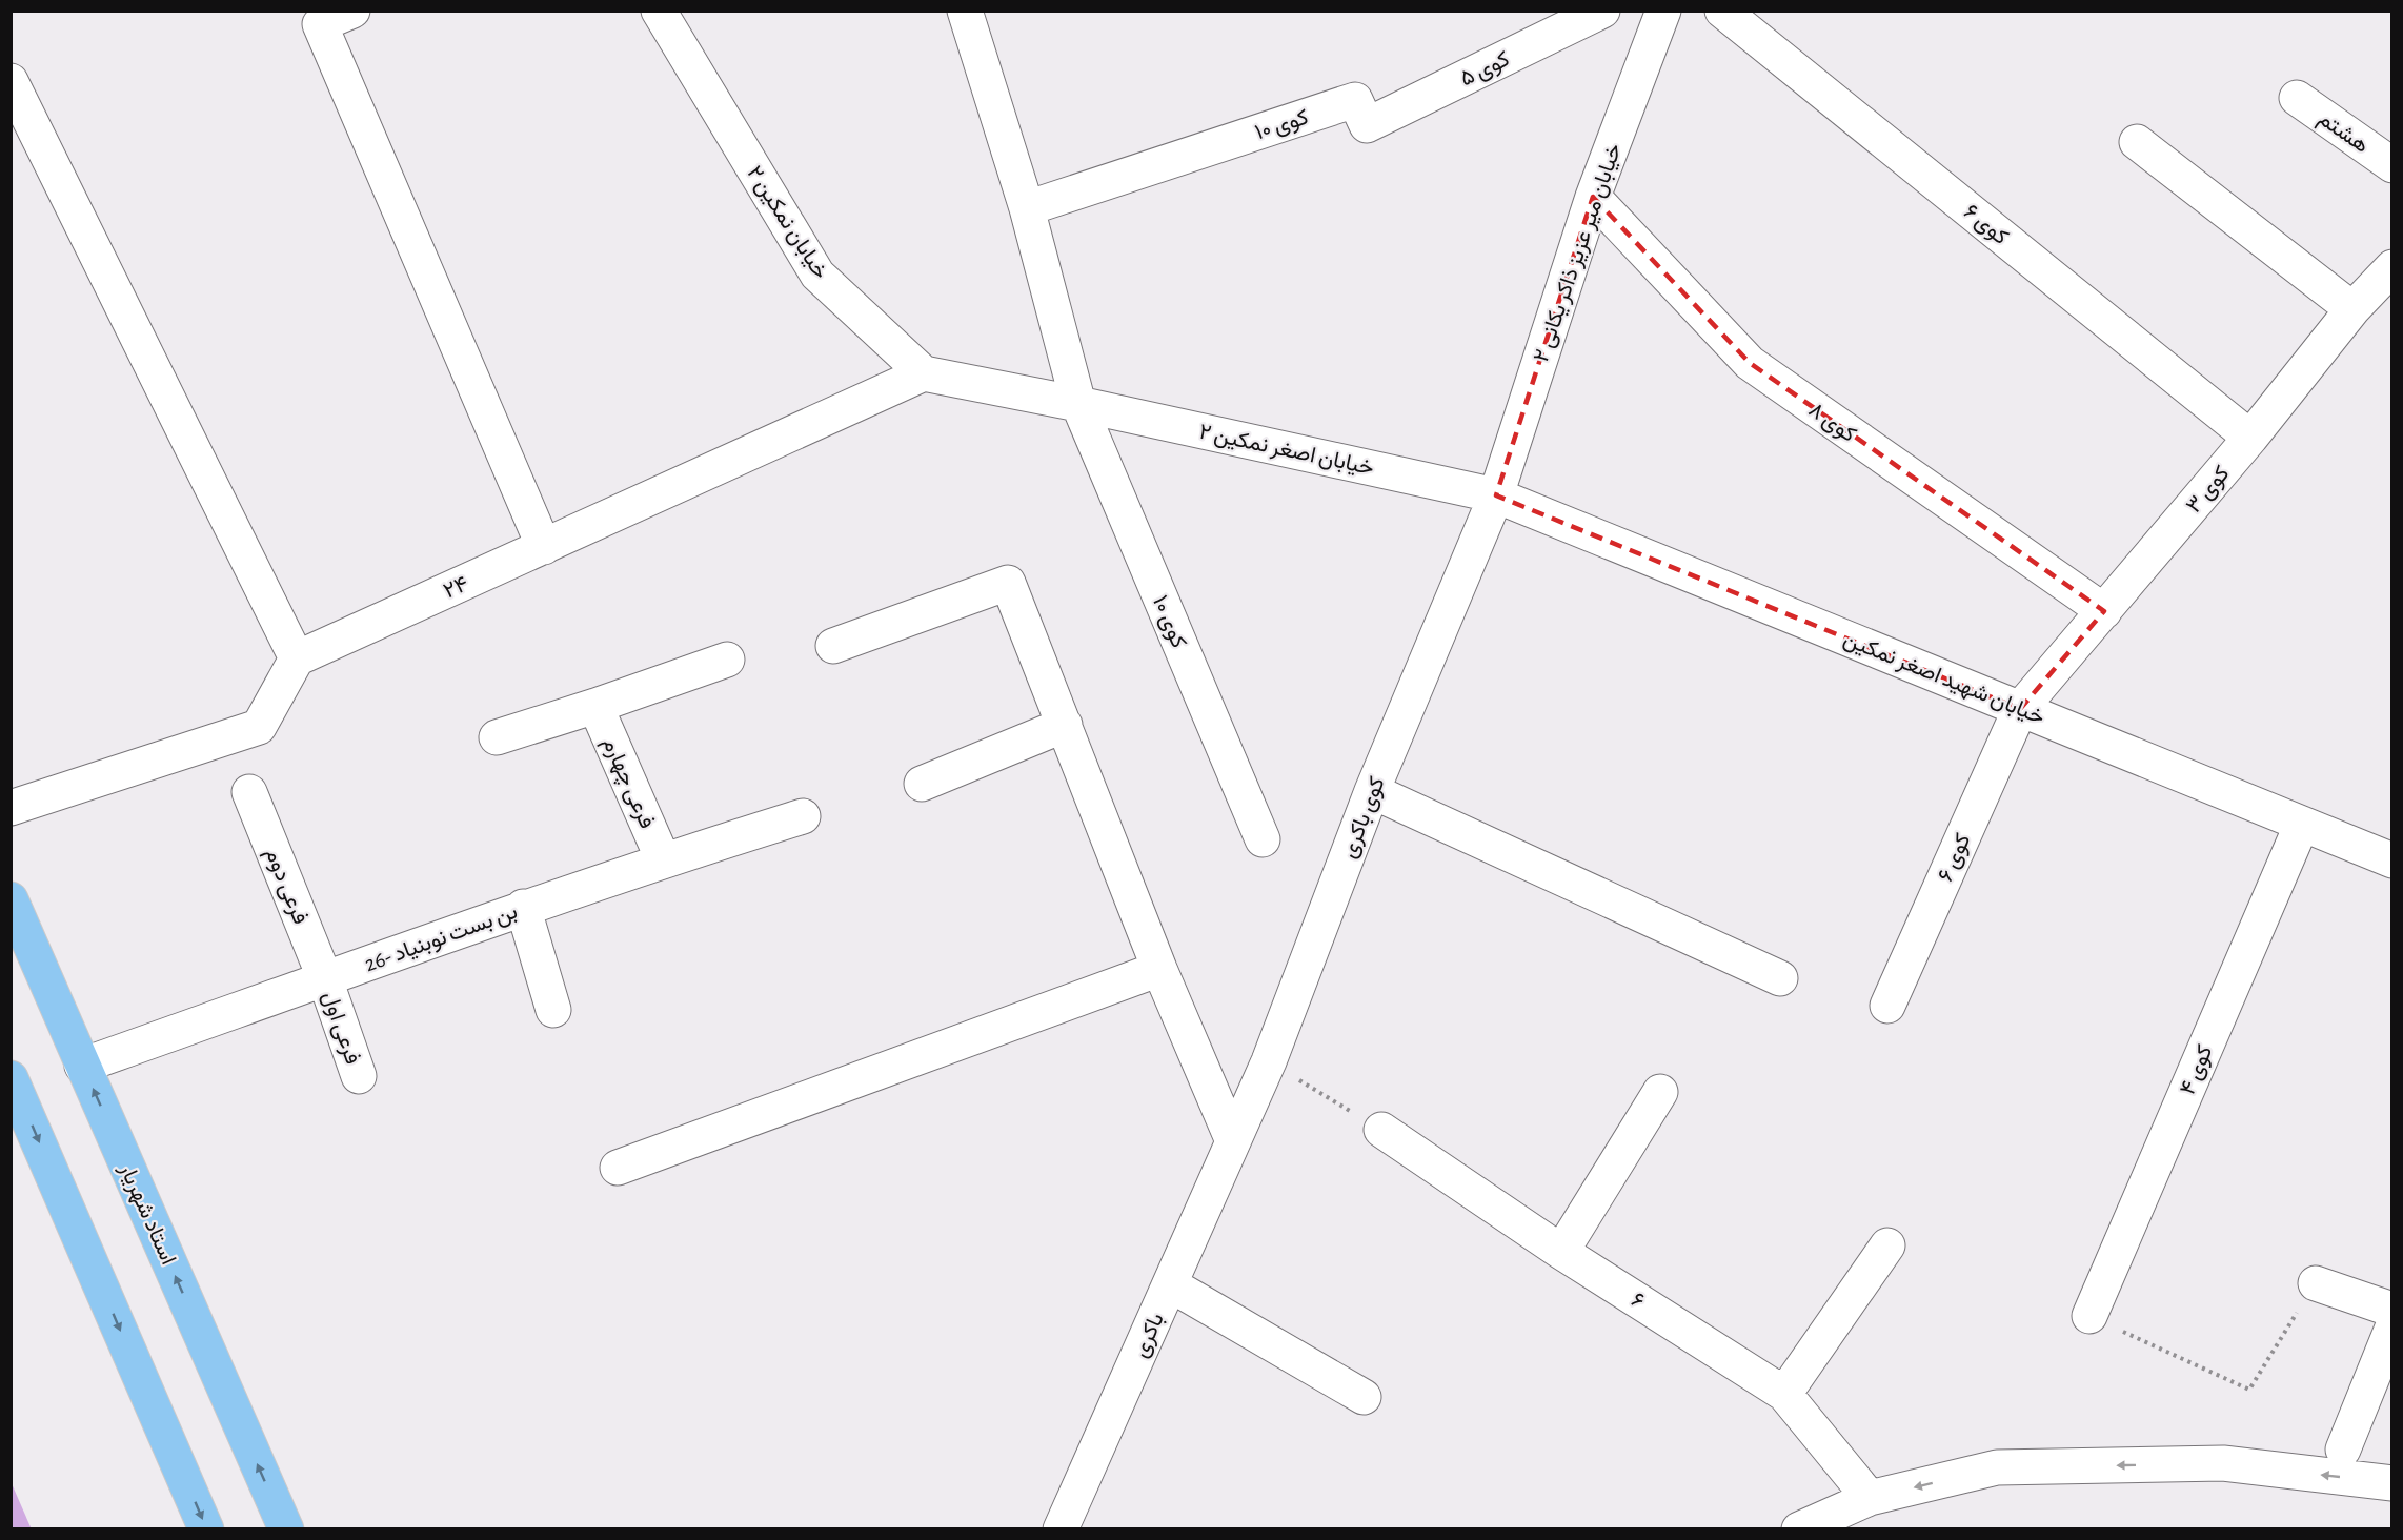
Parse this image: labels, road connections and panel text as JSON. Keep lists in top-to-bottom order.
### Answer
{
  "streets": {
    "main road": ["استاد شهریار"],
    "street": [
      "کوی ۵",
      "کوی ۱۰",
      "هشتم",
      "خیابان نمکین ۲",
      "کوی ۶",
      "۲ خیابان میر عزیز ذاکر یکانی",
      "کوی ۸",
      "خیابان اصغر نمکین ۲",
      "کوی ۳",
      "۲۴",
      "خیابان شهید اصغر نمکین",
      "فرعی چهارم",
      "کوی باکری",
      "فرعی دوم",
      "26- بن بست نوبنیاد",
      "فرعی اول",
      "کوی ۴",
      "۶",
      "باکری"
    ]
  },
  "crossings": [
    ["کوی ۵", "کوی ۱۰"],
    ["کوی ۱۰", "خیابان اصغر نمکین ۲"],
    ["خیابان نمکین ۲", "۲۴"],
    ["کوی ۶", "کوی ۳"],
    ["کوی ۶", "خیابان شهید اصغر نمکین"],
    ["۲ خیابان میر عزیز ذاکر یکانی", "کوی ۸"],
    ["۲ خیابان میر عزیز ذاکر یکانی", "خیابان اصغر نمکین ۲"],
    ["۲ خیابان میر عزیز ذاکر یکانی", "خیابان شهید اصغر نمکین"],
    ["۲ خیابان میر عزیز ذاکر یکانی", "کوی باکری"],
    ["کوی ۸", "کوی ۳"],
    ["خیابان اصغر نمکین ۲", "خیابان شهید اصغر نمکین"],
    ["خیابان اصغر نمکین ۲", "کوی باکری"],
    ["کوی ۳", "خیابان شهید اصغر نمکین"],
    ["خیابان شهید اصغر نمکین", "کوی باکری"],
    ["خیابان شهید اصغر نمکین", "کوی ۴"],
    ["فرعی چهارم", "26- بن بست نوبنیاد"],
    ["کوی باکری", "باکری"],
    ["فرعی دوم", "26- بن بست نوبنیاد"],
    ["فرعی دوم", "فرعی اول"],
    ["26- بن بست نوبنیاد", "فرعی اول"],
    ["26- بن بست نوبنیاد", "استاد شهریار"]
  ]
}
